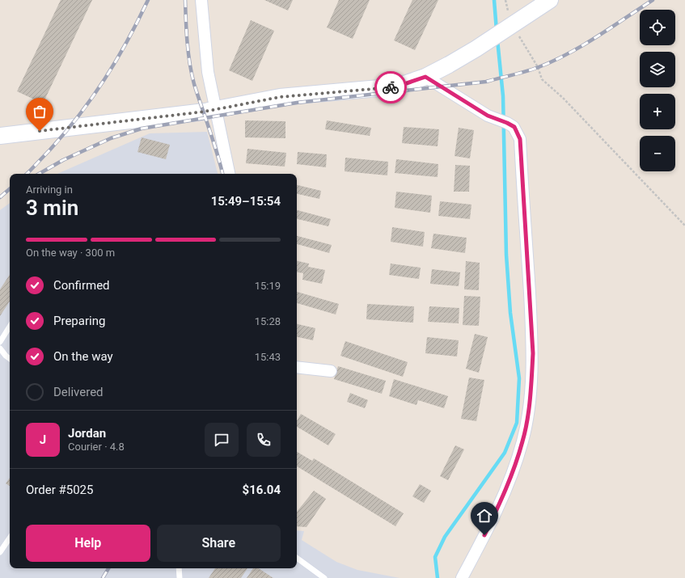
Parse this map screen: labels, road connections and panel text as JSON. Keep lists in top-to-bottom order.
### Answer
{
  "page": {
    "map_buttons": ["+", "−"],
    "heading": ["3 min", "Arriving in", "15:49–15:54"],
    "panel": [
      "Jordan",
      "Courier · 4.8",
      "Order #5025",
      "$16.04"
    ],
    "bar": "On the way · 300 m",
    "list": [
      ["Confirmed", "15:19"],
      ["Preparing", "15:28"],
      ["On the way", "15:43"],
      "Delivered"
    ],
    "round": "J",
    "buttons": ["Help", "Share"]
  }
}
